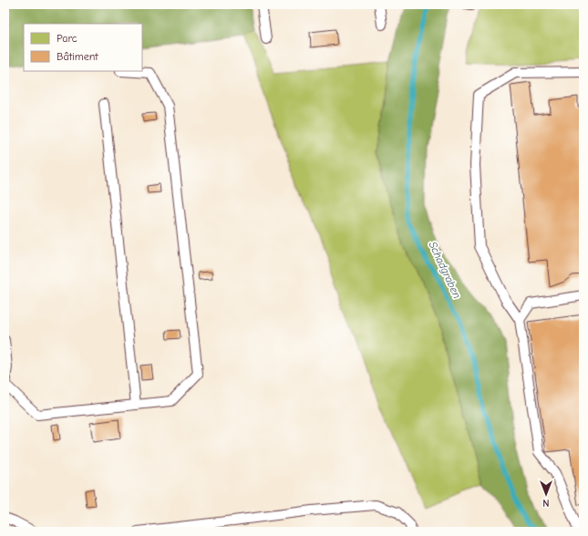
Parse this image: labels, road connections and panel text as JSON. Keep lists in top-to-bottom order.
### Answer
{
  "water": ["Schadgraben"],
  "legend": ["Parc", "Bâtiment"],
  "north": "bottom"
}
